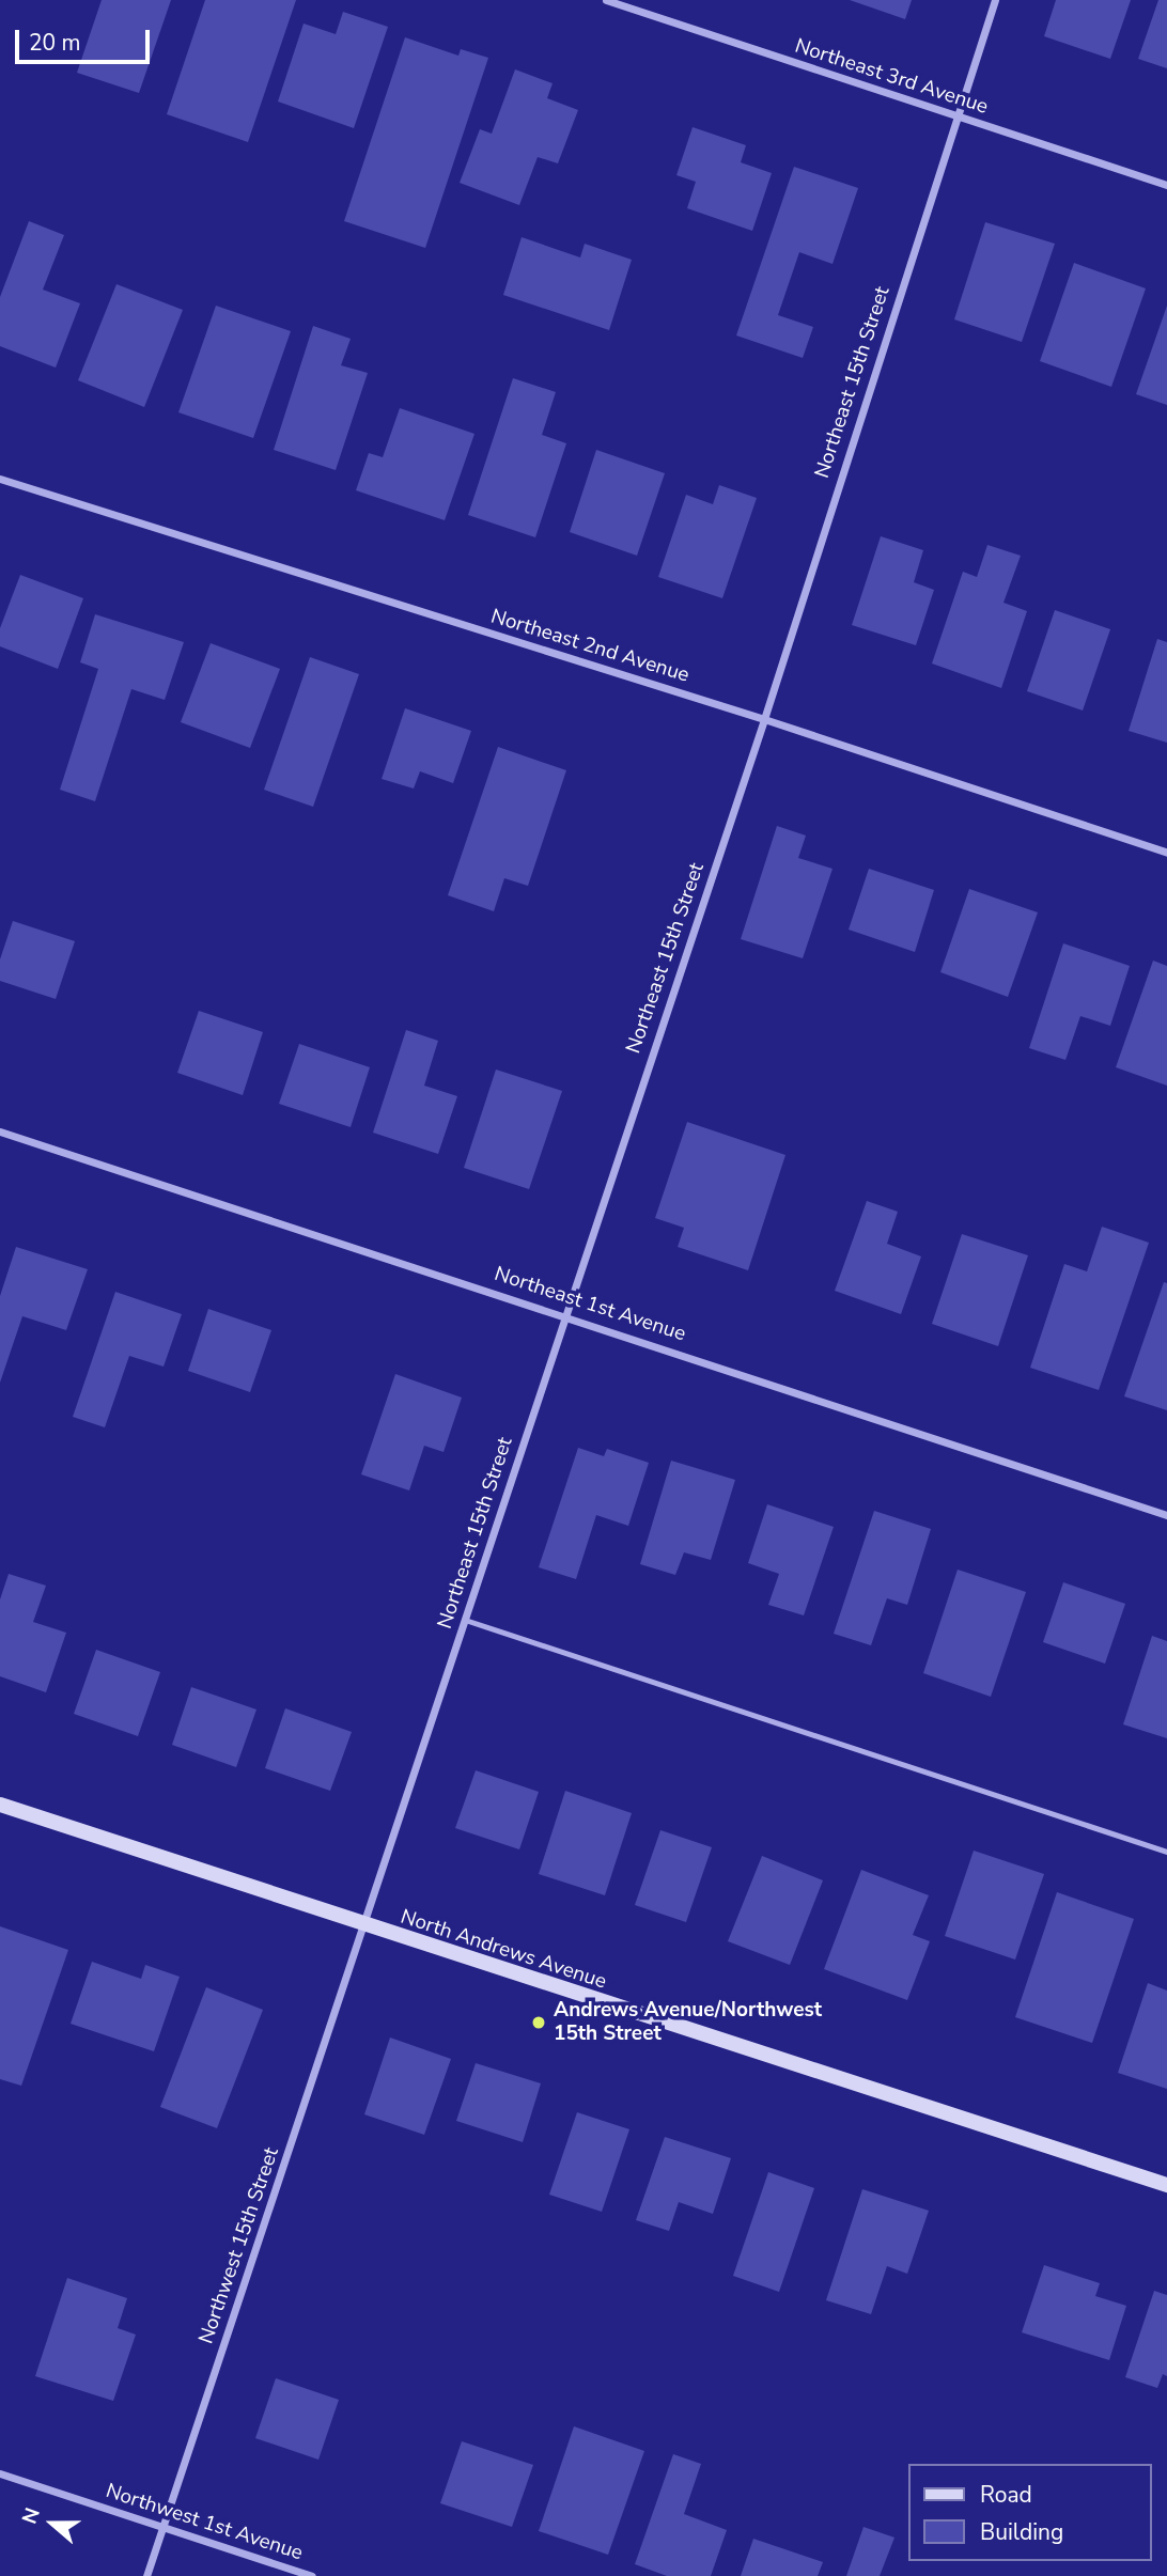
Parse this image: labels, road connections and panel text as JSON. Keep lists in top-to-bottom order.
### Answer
{
  "streets": {
    "main road": ["North Andrews Avenue"],
    "street": [
      "Northeast 3rd Avenue",
      "Northeast 15th Street",
      "Northeast 2nd Avenue",
      "Northeast 1st Avenue",
      "Northwest 15th Street",
      "Northwest 1st Avenue"
    ]
  },
  "crossings": [
    ["Northeast 3rd Avenue", "Northeast 15th Street"],
    ["Northeast 15th Street", "Northeast 2nd Avenue"],
    ["Northeast 15th Street", "Northeast 1st Avenue"],
    ["Northeast 15th Street", "North Andrews Avenue"],
    ["Northeast 15th Street", "Northwest 15th Street"],
    ["North Andrews Avenue", "Northwest 15th Street"],
    ["Northwest 15th Street", "Northwest 1st Avenue"]
  ],
  "places": ["Andrews Avenue/Northwest 15th Street"],
  "legend": ["Road", "Building"],
  "scale_bar": "20 m",
  "north": "left"
}
